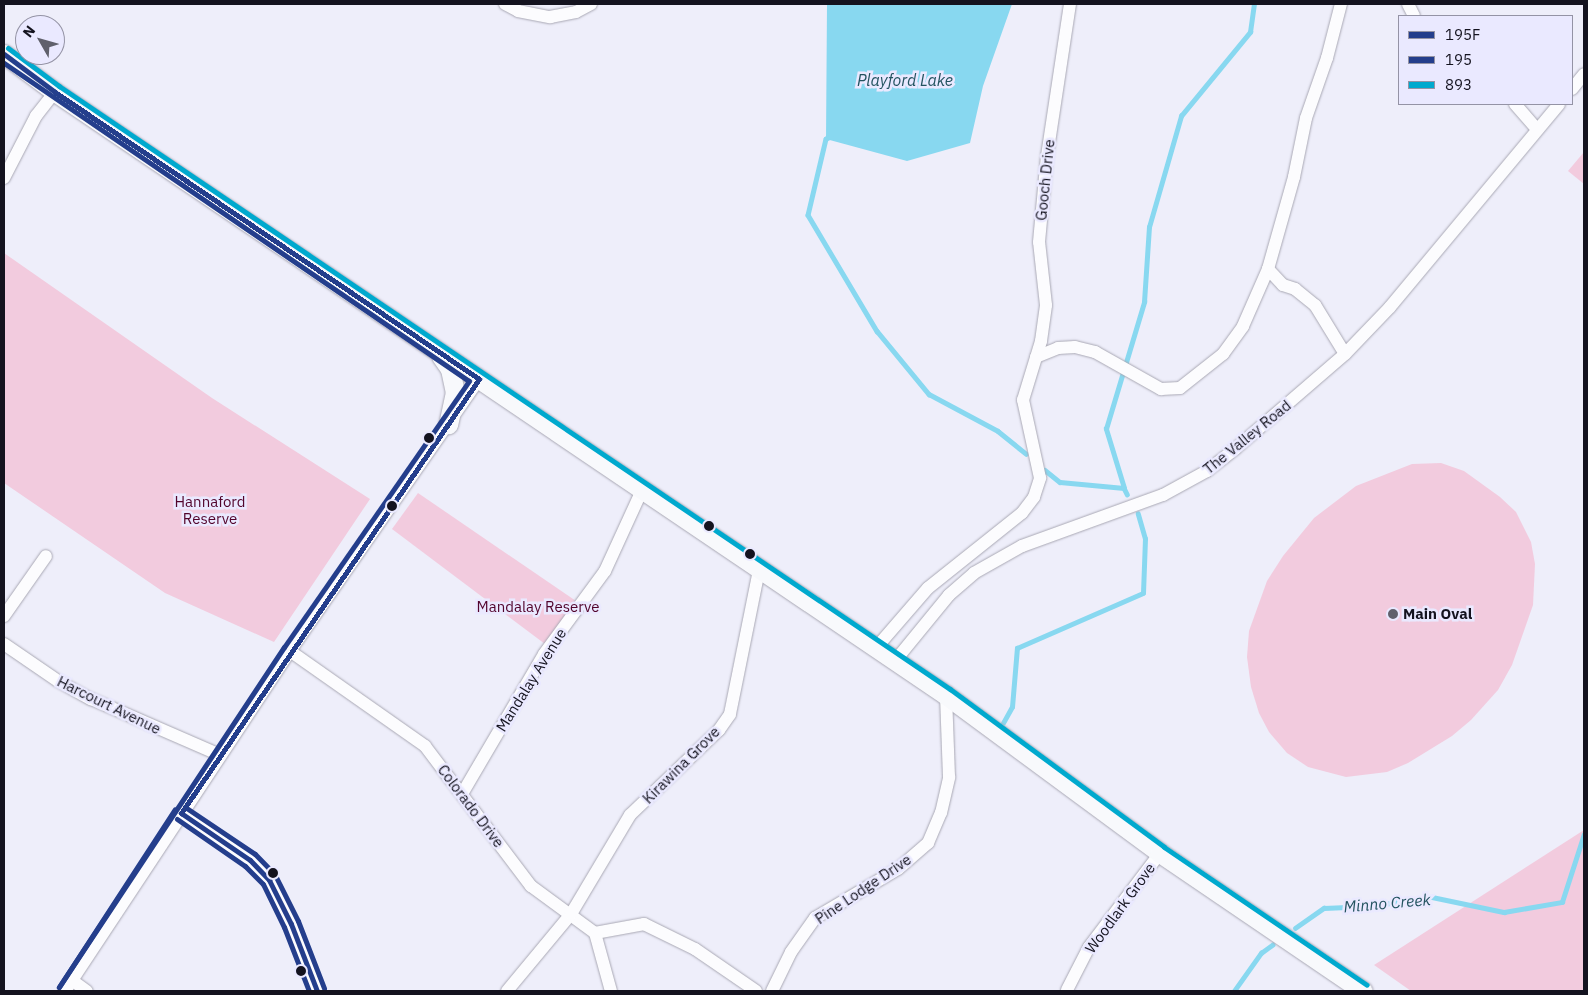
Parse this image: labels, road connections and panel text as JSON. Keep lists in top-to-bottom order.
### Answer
{
  "streets": {
    "street": [
      "Gooch Drive",
      "The Valley Road",
      "Mandalay Avenue",
      "Harcourt Avenue",
      "Kirawina Grove",
      "Colorado Drive",
      "Pine Lodge Drive",
      "Woodlark Grove"
    ]
  },
  "crossings": [
    ["Mandalay Avenue", "Colorado Drive"],
    ["Kirawina Grove", "Colorado Drive"]
  ],
  "water": ["Playford Lake", "Minno Creek"],
  "parks": ["Hannaford Reserve", "Mandalay Reserve"],
  "places": ["Main Oval"],
  "lines": ["transit line 893", "transit line 195F", "transit line 195"],
  "legend": ["195F", "195", "893"],
  "north": "top left"
}
